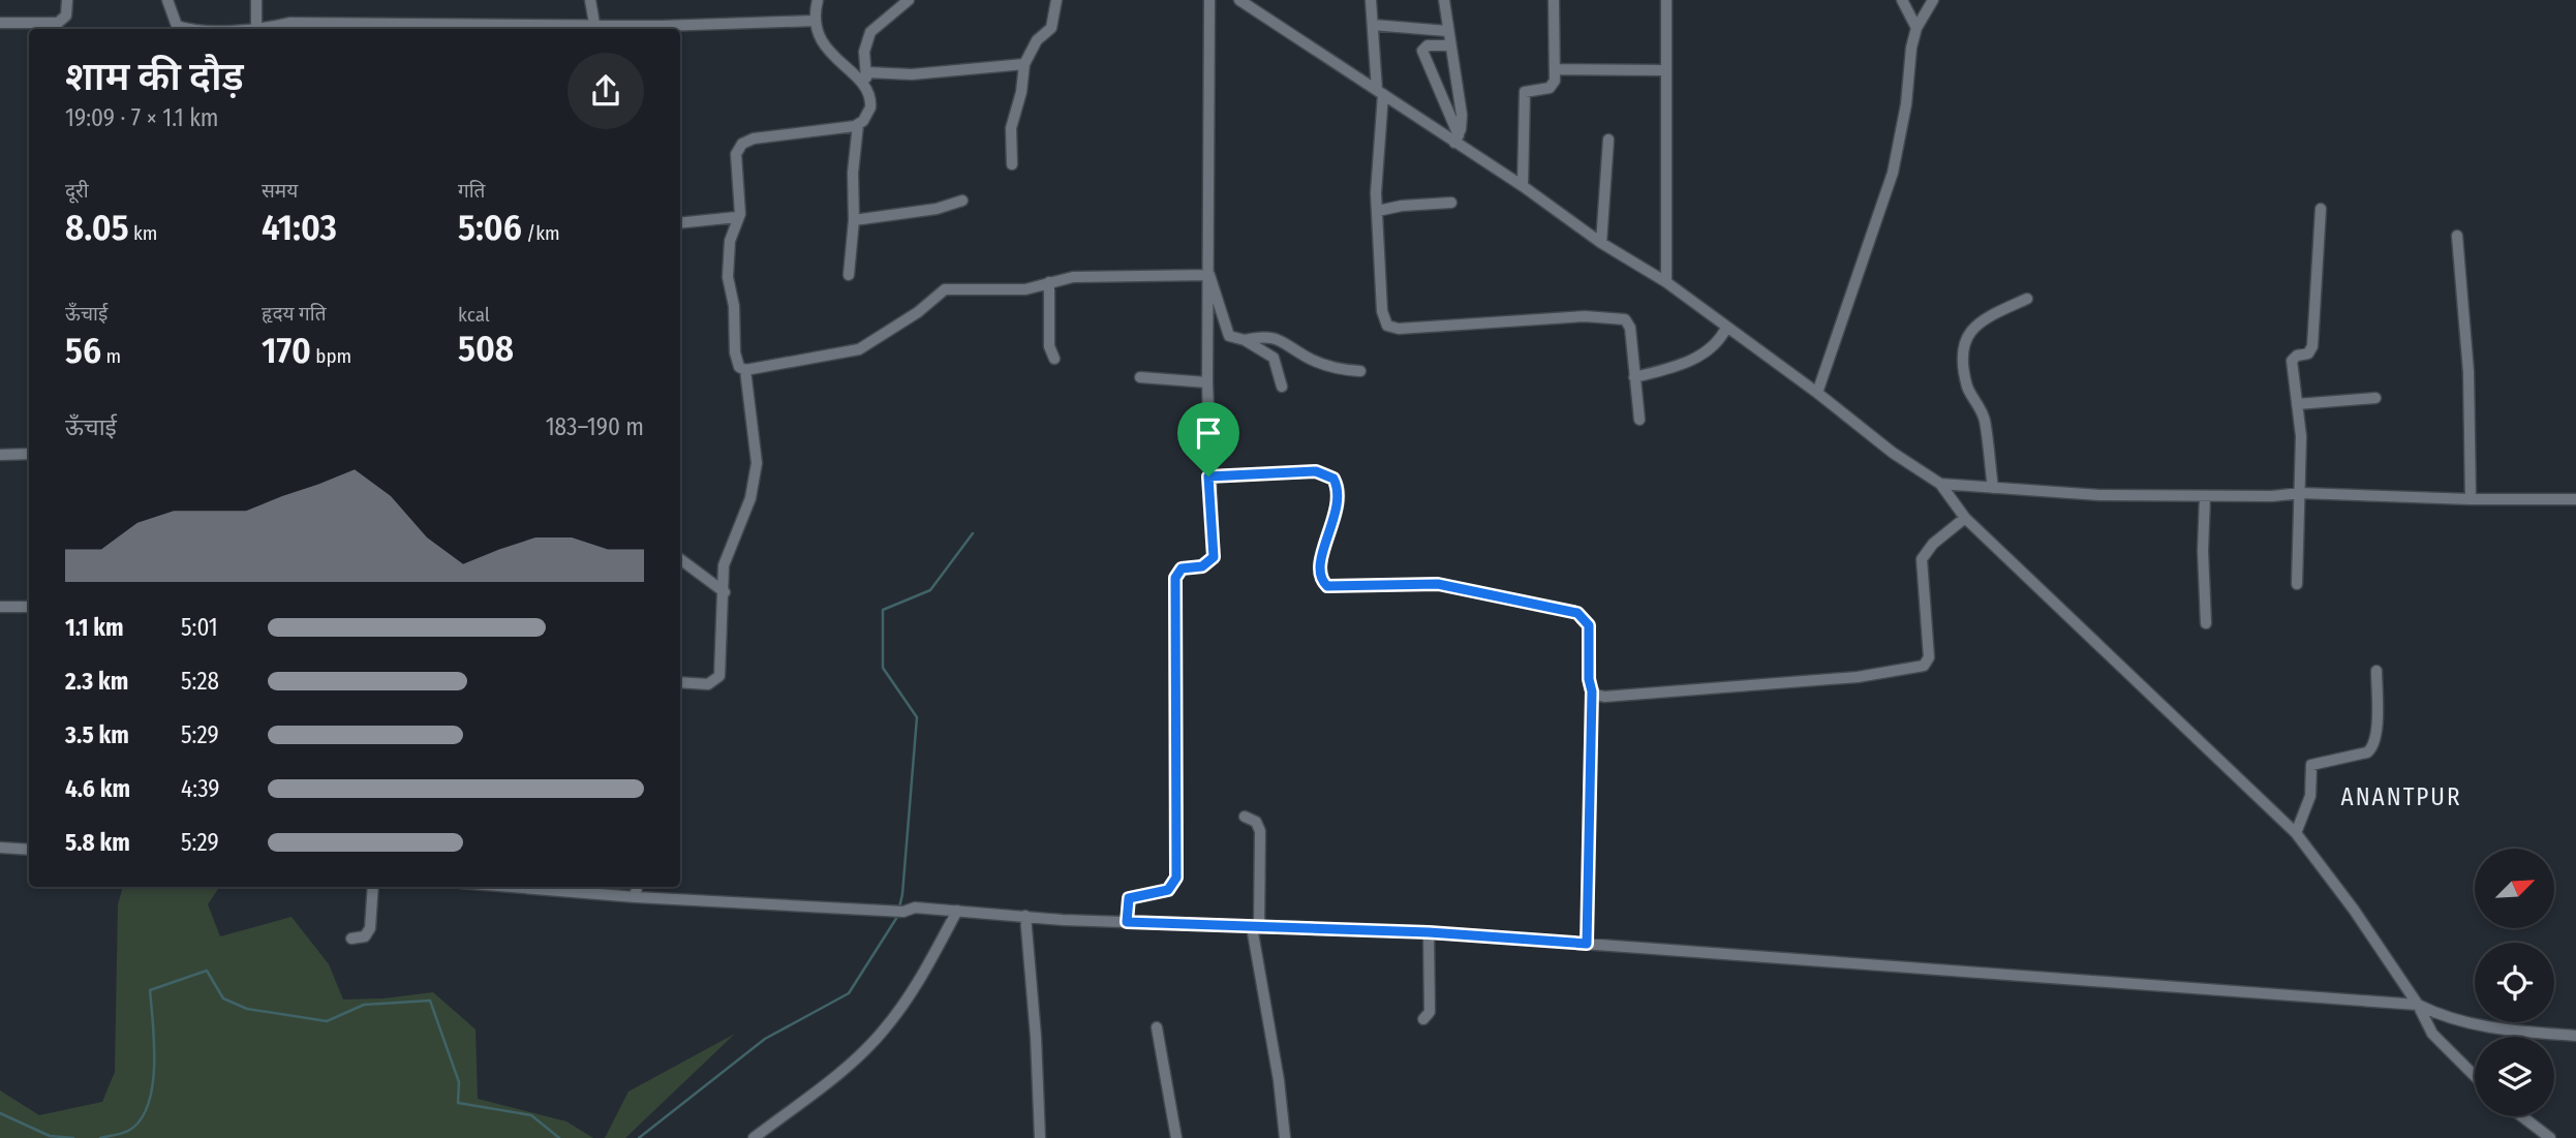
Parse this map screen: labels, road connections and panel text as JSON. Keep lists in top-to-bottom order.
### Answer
{
  "districts": ["ANANTPUR"],
  "north": "top right",
  "page": {
    "heading": ["शाम की दौड़", "19:09 · 7 × 1.1 km"],
    "stats": [
      ["दूरी", "8.05 km"],
      ["समय", "41:03"],
      ["गति", "5:06 /km"],
      ["ऊँचाई", "56 m"],
      ["हृदय गति", "170 bpm"],
      ["kcal", "508"]
    ],
    "chart": ["ऊँचाई", "183–190 m"],
    "list": [
      {
        "name": "1.1 km",
        "note": "5:01"
      },
      {
        "name": "2.3 km",
        "note": "5:28"
      },
      {
        "name": "3.5 km",
        "note": "5:29"
      },
      {
        "name": "4.6 km",
        "note": "4:39"
      },
      {
        "name": "5.8 km",
        "note": "5:29"
      }
    ]
  }
}
